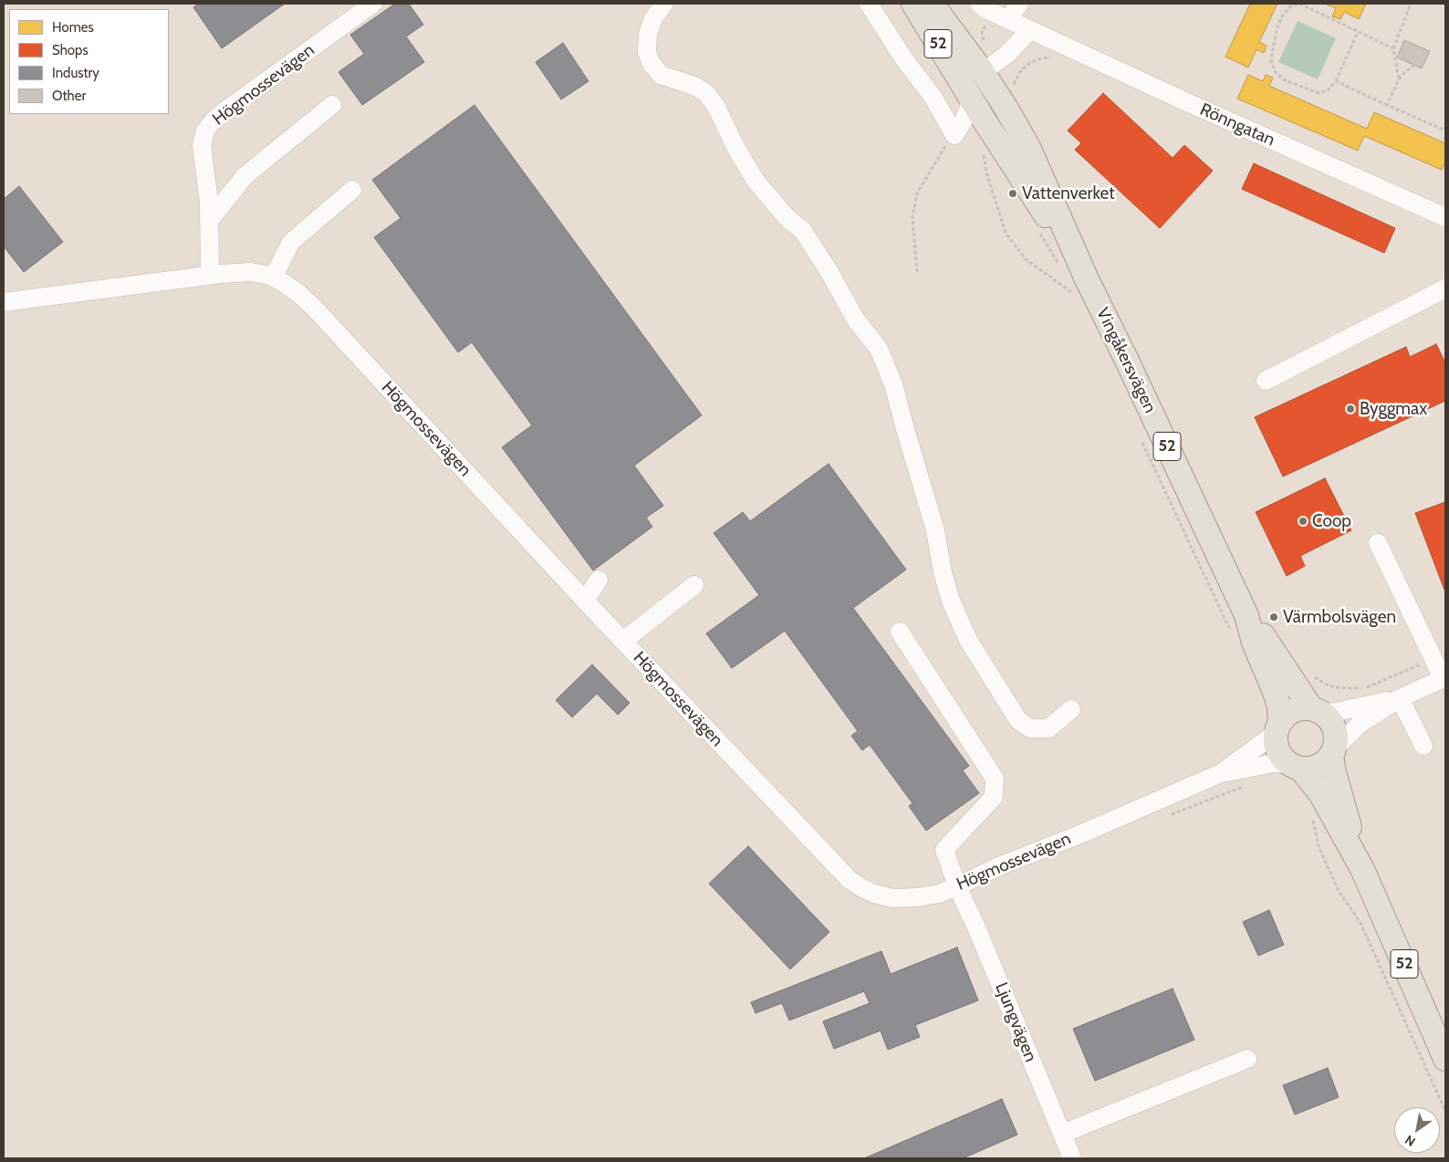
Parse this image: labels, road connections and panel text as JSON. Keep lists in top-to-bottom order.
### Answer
{
  "streets": {
    "main road": ["52", "Vingåkersvägen"],
    "street": ["Högmossevägen", "Rönngatan", "Ljungvägen"]
  },
  "crossings": [
    ["Högmossevägen", "Vingåkersvägen"],
    ["Högmossevägen", "Ljungvägen"]
  ],
  "places": [
    "Vattenverket",
    "Byggmax",
    "Coop",
    "Värmbolsvägen"
  ],
  "legend": [
    "Homes",
    "Shops",
    "Industry",
    "Other"
  ],
  "north": "bottom left"
}
